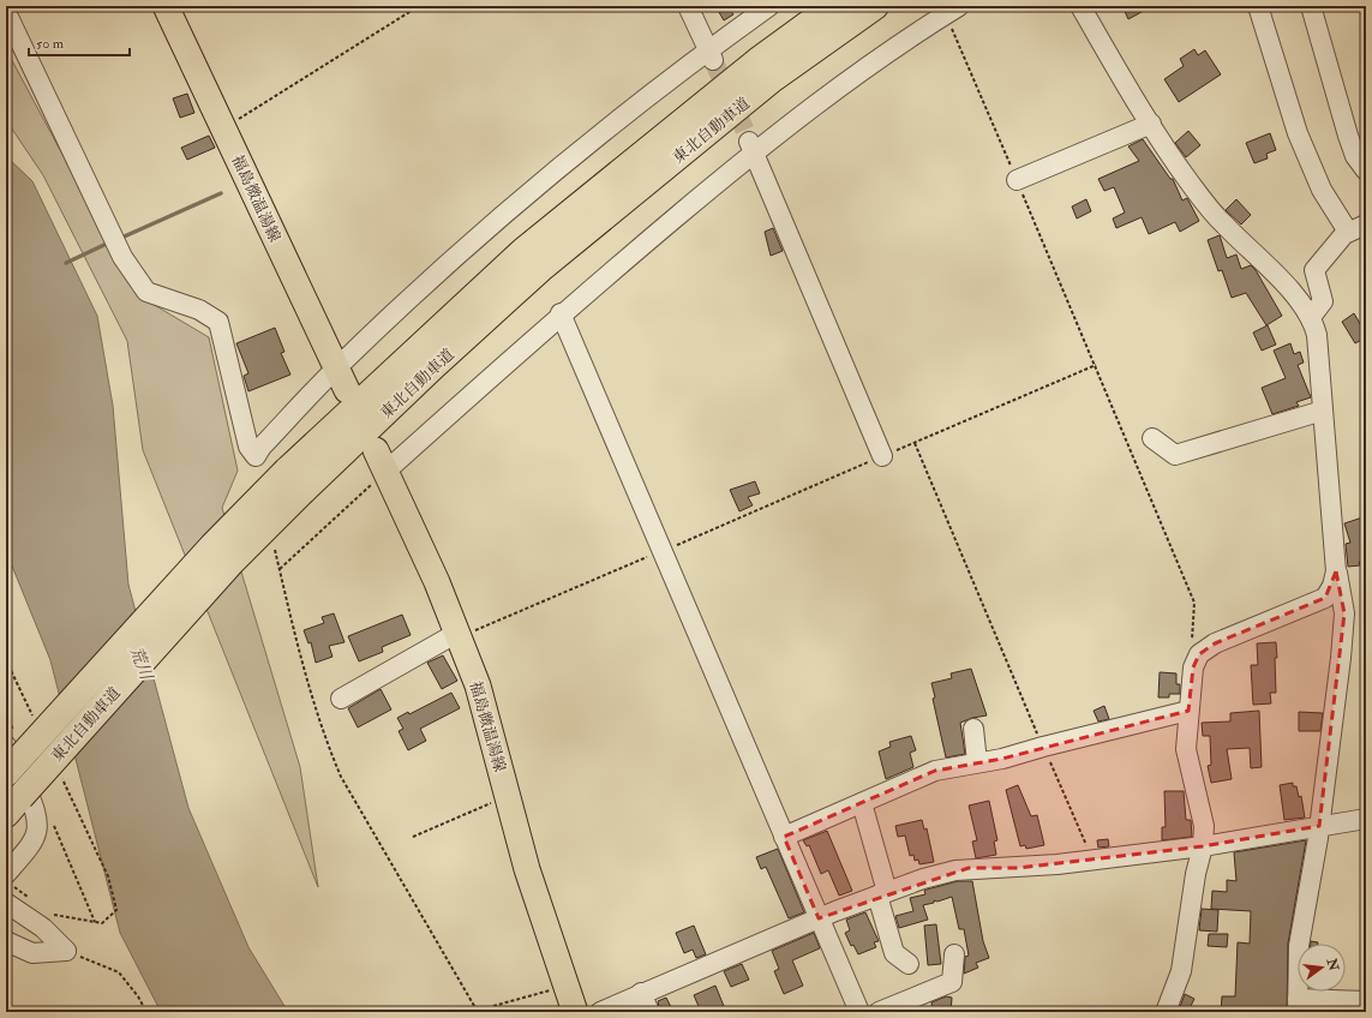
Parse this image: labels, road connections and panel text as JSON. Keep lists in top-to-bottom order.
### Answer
{
  "streets": {
    "highway": ["東北自動車道"],
    "main road": ["福島微温湯線"]
  },
  "water": ["荒川"],
  "scale_bar": "50 m",
  "north": "right"
}
